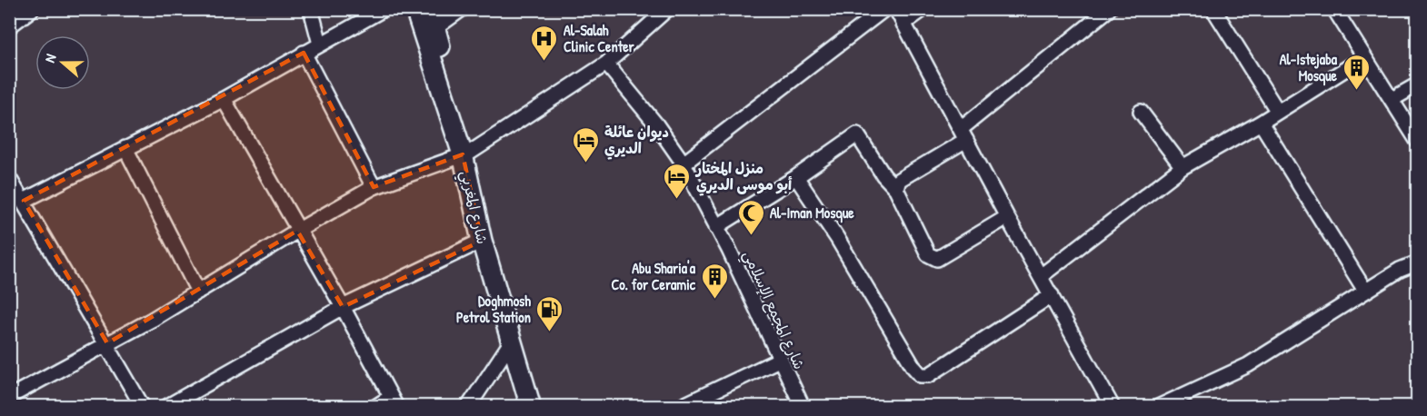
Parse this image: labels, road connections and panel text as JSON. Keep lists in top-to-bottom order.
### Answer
{
  "streets": {
    "main road": ["شارع المغربي"],
    "street": ["شارع المجمع الإسلامي"]
  },
  "places": {
    "hospital": ["Al-Salah Clinic Center"],
    "building": ["Al-Istejaba Mosque", "Abu Sharia'a Co. for Ceramic"],
    "hotel": ["ديوان عائلة الديري", "منزل المختار أبو موسى الديري"],
    "mosque": ["Al-Iman Mosque"],
    "fuel station": ["Doghmosh Petrol Station"]
  },
  "north": "left"
}
